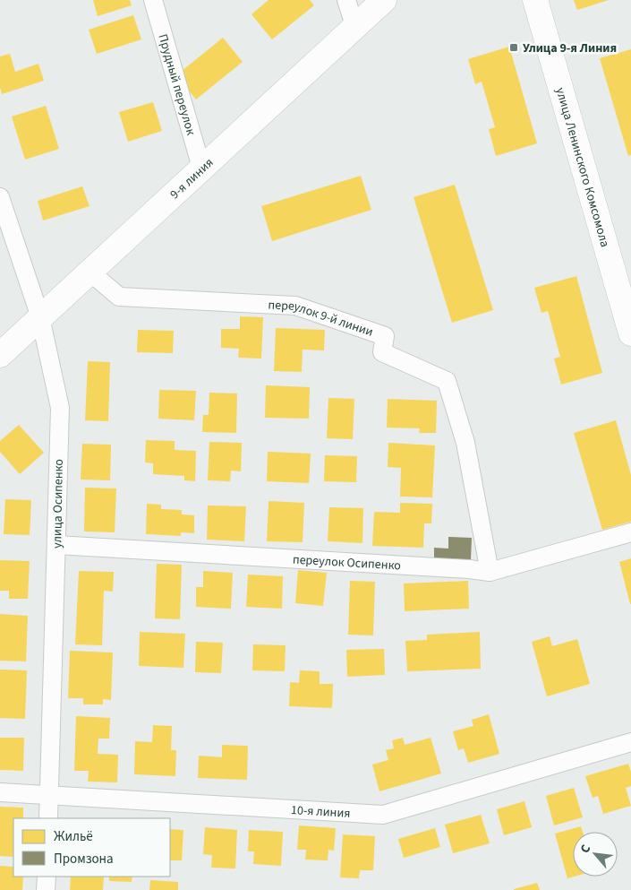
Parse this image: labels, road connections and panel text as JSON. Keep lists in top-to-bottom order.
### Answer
{
  "streets": {
    "street": [
      "Прудный переулок",
      "улица Ленинского Комсомола",
      "9-я линия",
      "переулок 9-й линии",
      "улица Осипенко",
      "переулок Осипенко",
      "10-я линия"
    ]
  },
  "crossings": [
    ["Прудный переулок", "9-я линия"],
    ["9-я линия", "переулок 9-й линии"],
    ["9-я линия", "улица Осипенко"],
    ["переулок 9-й линии", "переулок Осипенко"],
    ["улица Осипенко", "переулок Осипенко"],
    ["улица Осипенко", "10-я линия"]
  ],
  "places": {
    "transit": ["Улица 9-я Линия"]
  },
  "legend": ["Жильё", "Промзона"],
  "north": "top left"
}
